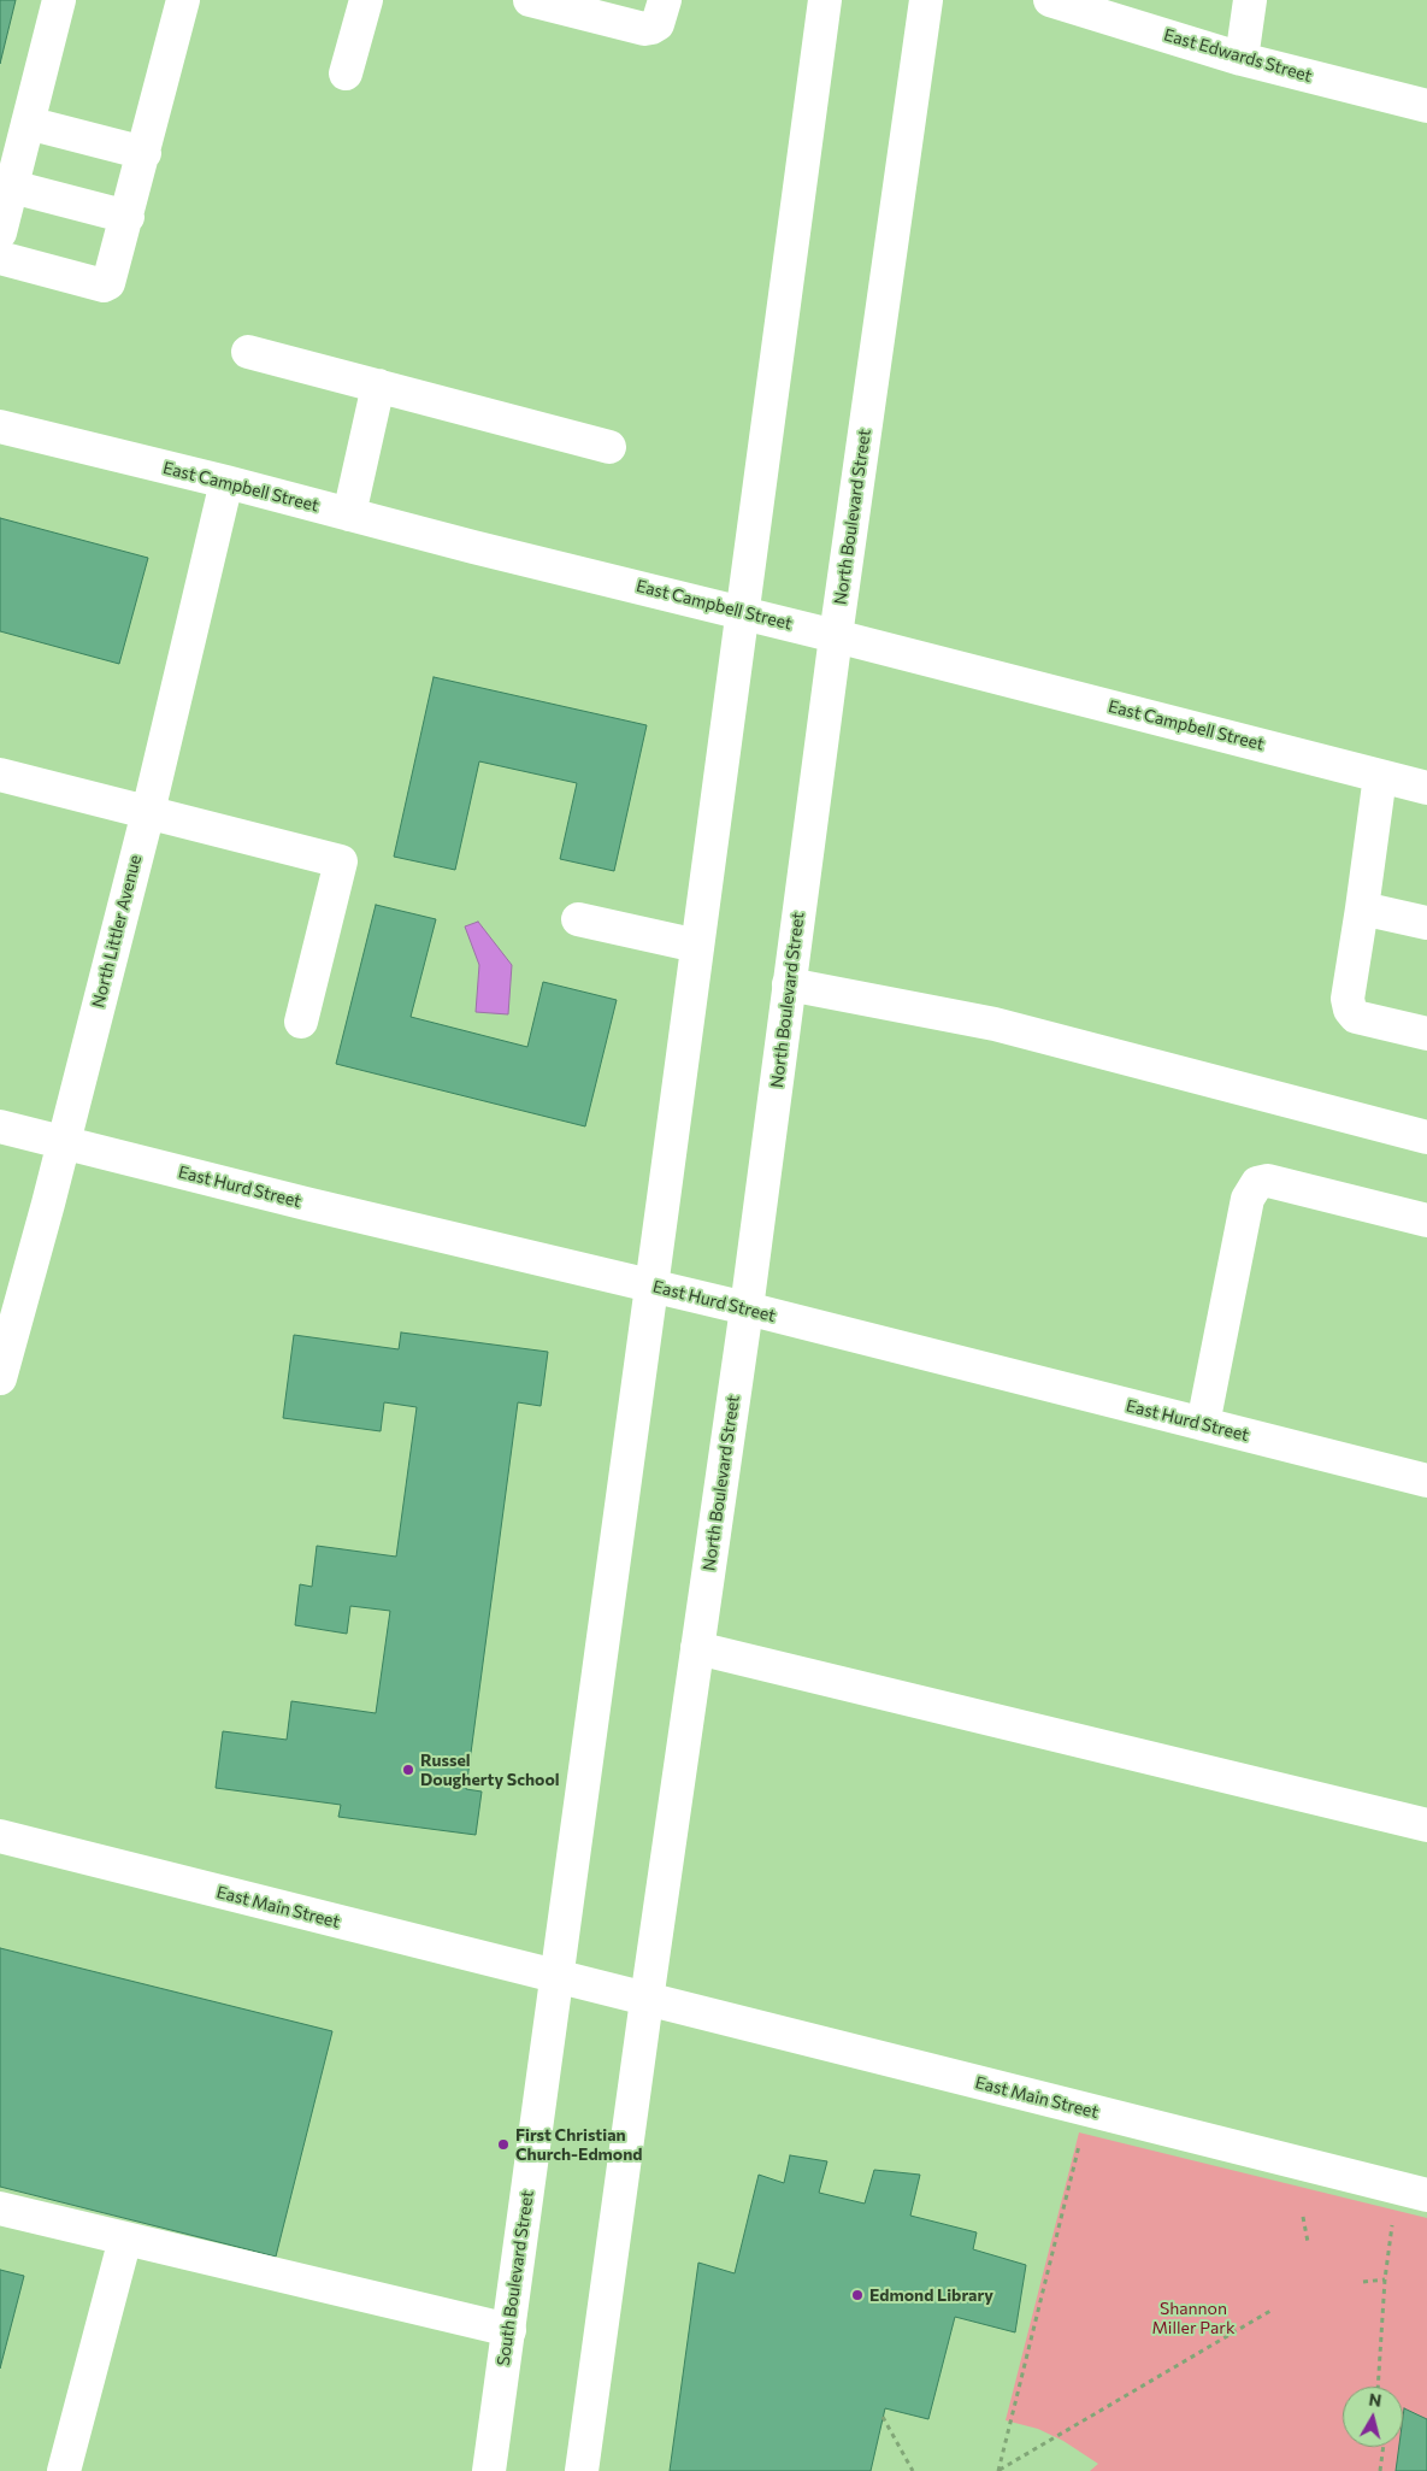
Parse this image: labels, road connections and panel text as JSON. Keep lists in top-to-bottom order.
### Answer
{
  "streets": {
    "street": [
      "East Edwards Street",
      "East Campbell Street",
      "North Boulevard Street",
      "North Littler Avenue",
      "East Hurd Street",
      "East Main Street",
      "South Boulevard Street"
    ]
  },
  "crossings": [
    ["East Campbell Street", "North Boulevard Street"],
    ["East Campbell Street", "North Littler Avenue"],
    ["North Boulevard Street", "East Hurd Street"],
    ["North Boulevard Street", "East Main Street"],
    ["North Littler Avenue", "East Hurd Street"],
    ["East Main Street", "South Boulevard Street"]
  ],
  "parks": ["Shannon Miller Park"],
  "places": ["Russel Dougherty School", "First Christian Church-Edmond", "Edmond Library"],
  "north": "top"
}
